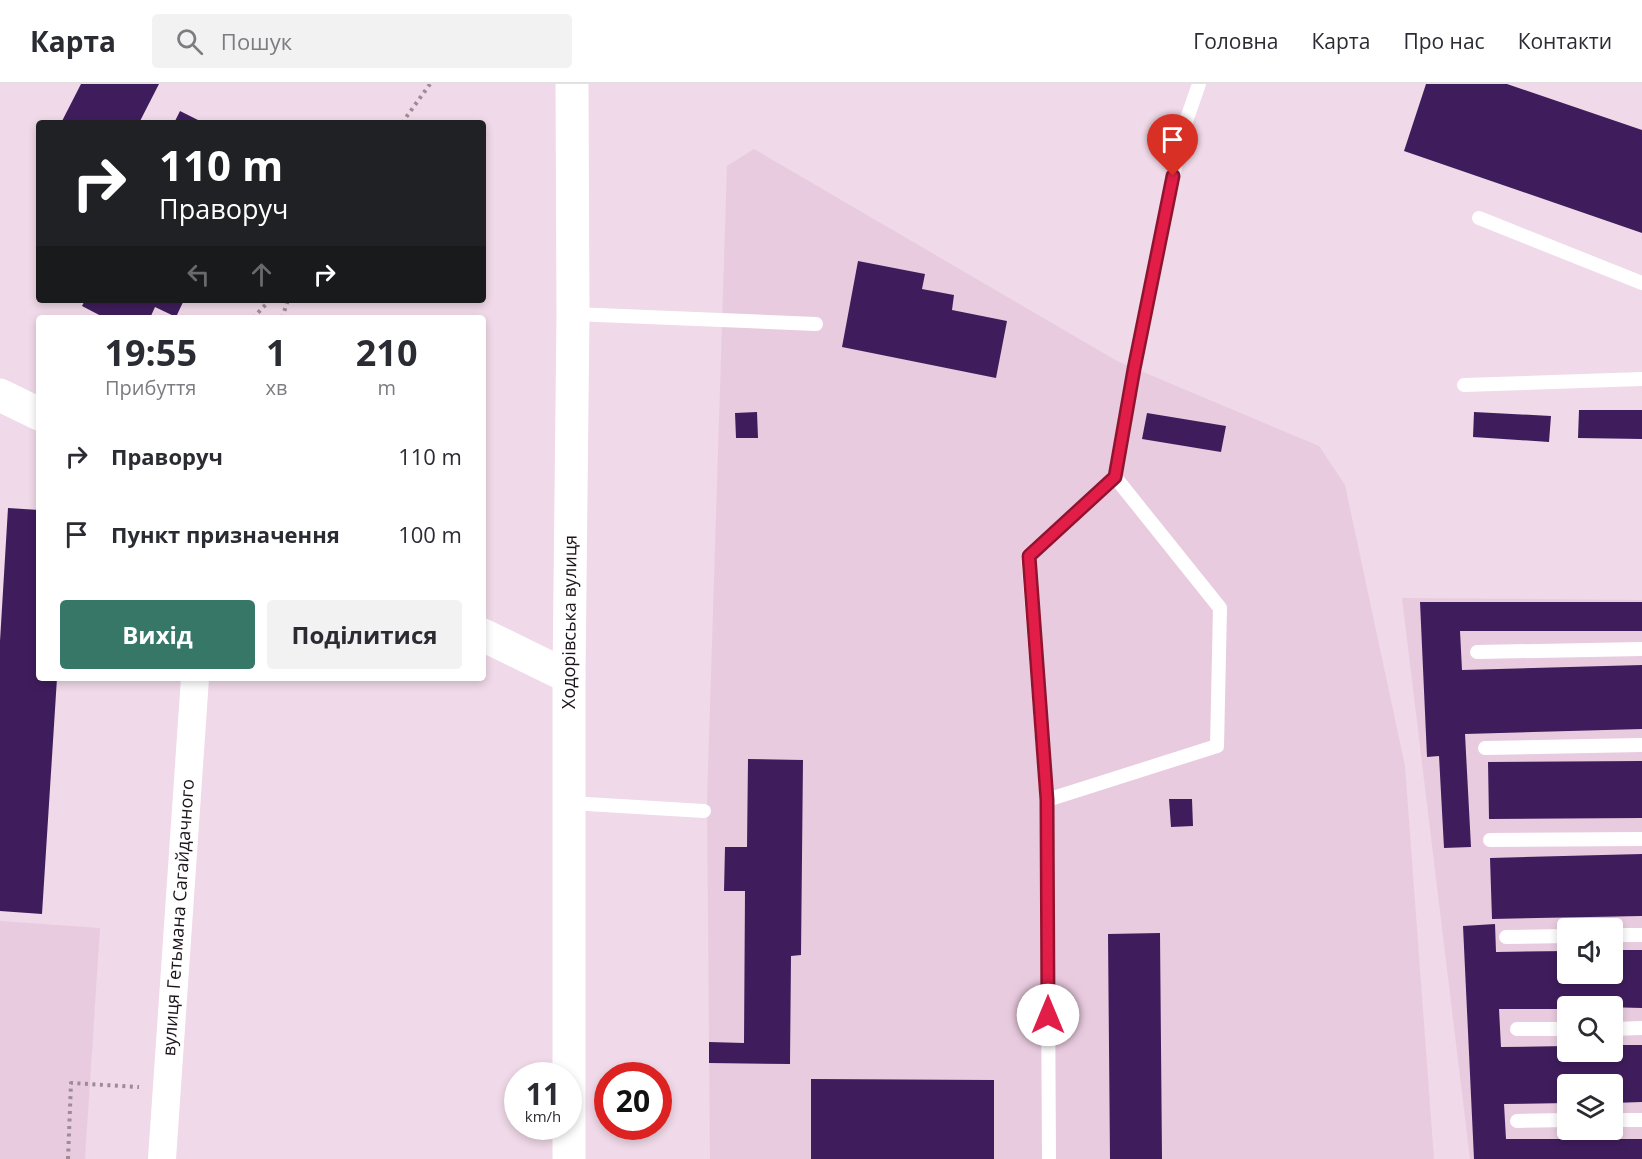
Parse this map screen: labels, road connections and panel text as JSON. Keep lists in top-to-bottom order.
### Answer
{
  "streets": {
    "main road": ["Ходорівська вулиця"],
    "street": ["вулиця Гетьмана Сагайдачного"]
  },
  "page": {
    "header": "Карта",
    "search": "Пошук",
    "nav": [
      "Головна",
      "Карта",
      "Про нас",
      "Контакти"
    ],
    "turn": ["110 m", "Праворуч"],
    "eta": [
      "19:55",
      "Прибуття",
      "1",
      "хв",
      "210",
      "m"
    ],
    "list": [
      {
        "name": "Праворуч",
        "value": "110 m"
      },
      {
        "name": "Пункт призначення",
        "value": "100 m"
      }
    ],
    "buttons": ["Вихід", "Поділитися"],
    "speed": "11 km/h",
    "limit": "20"
  }
}
